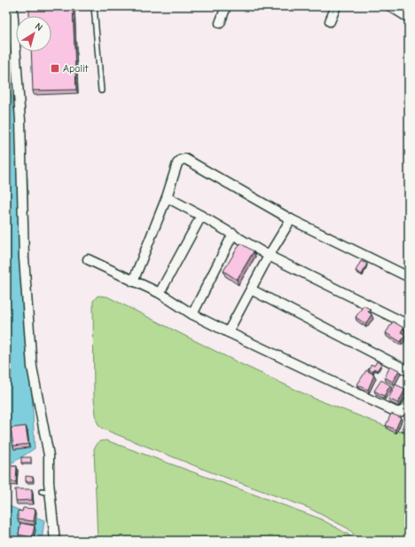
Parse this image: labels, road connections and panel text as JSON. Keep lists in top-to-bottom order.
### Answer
{
  "places": {
    "transit": ["Apalit"]
  },
  "north": "top right"
}
